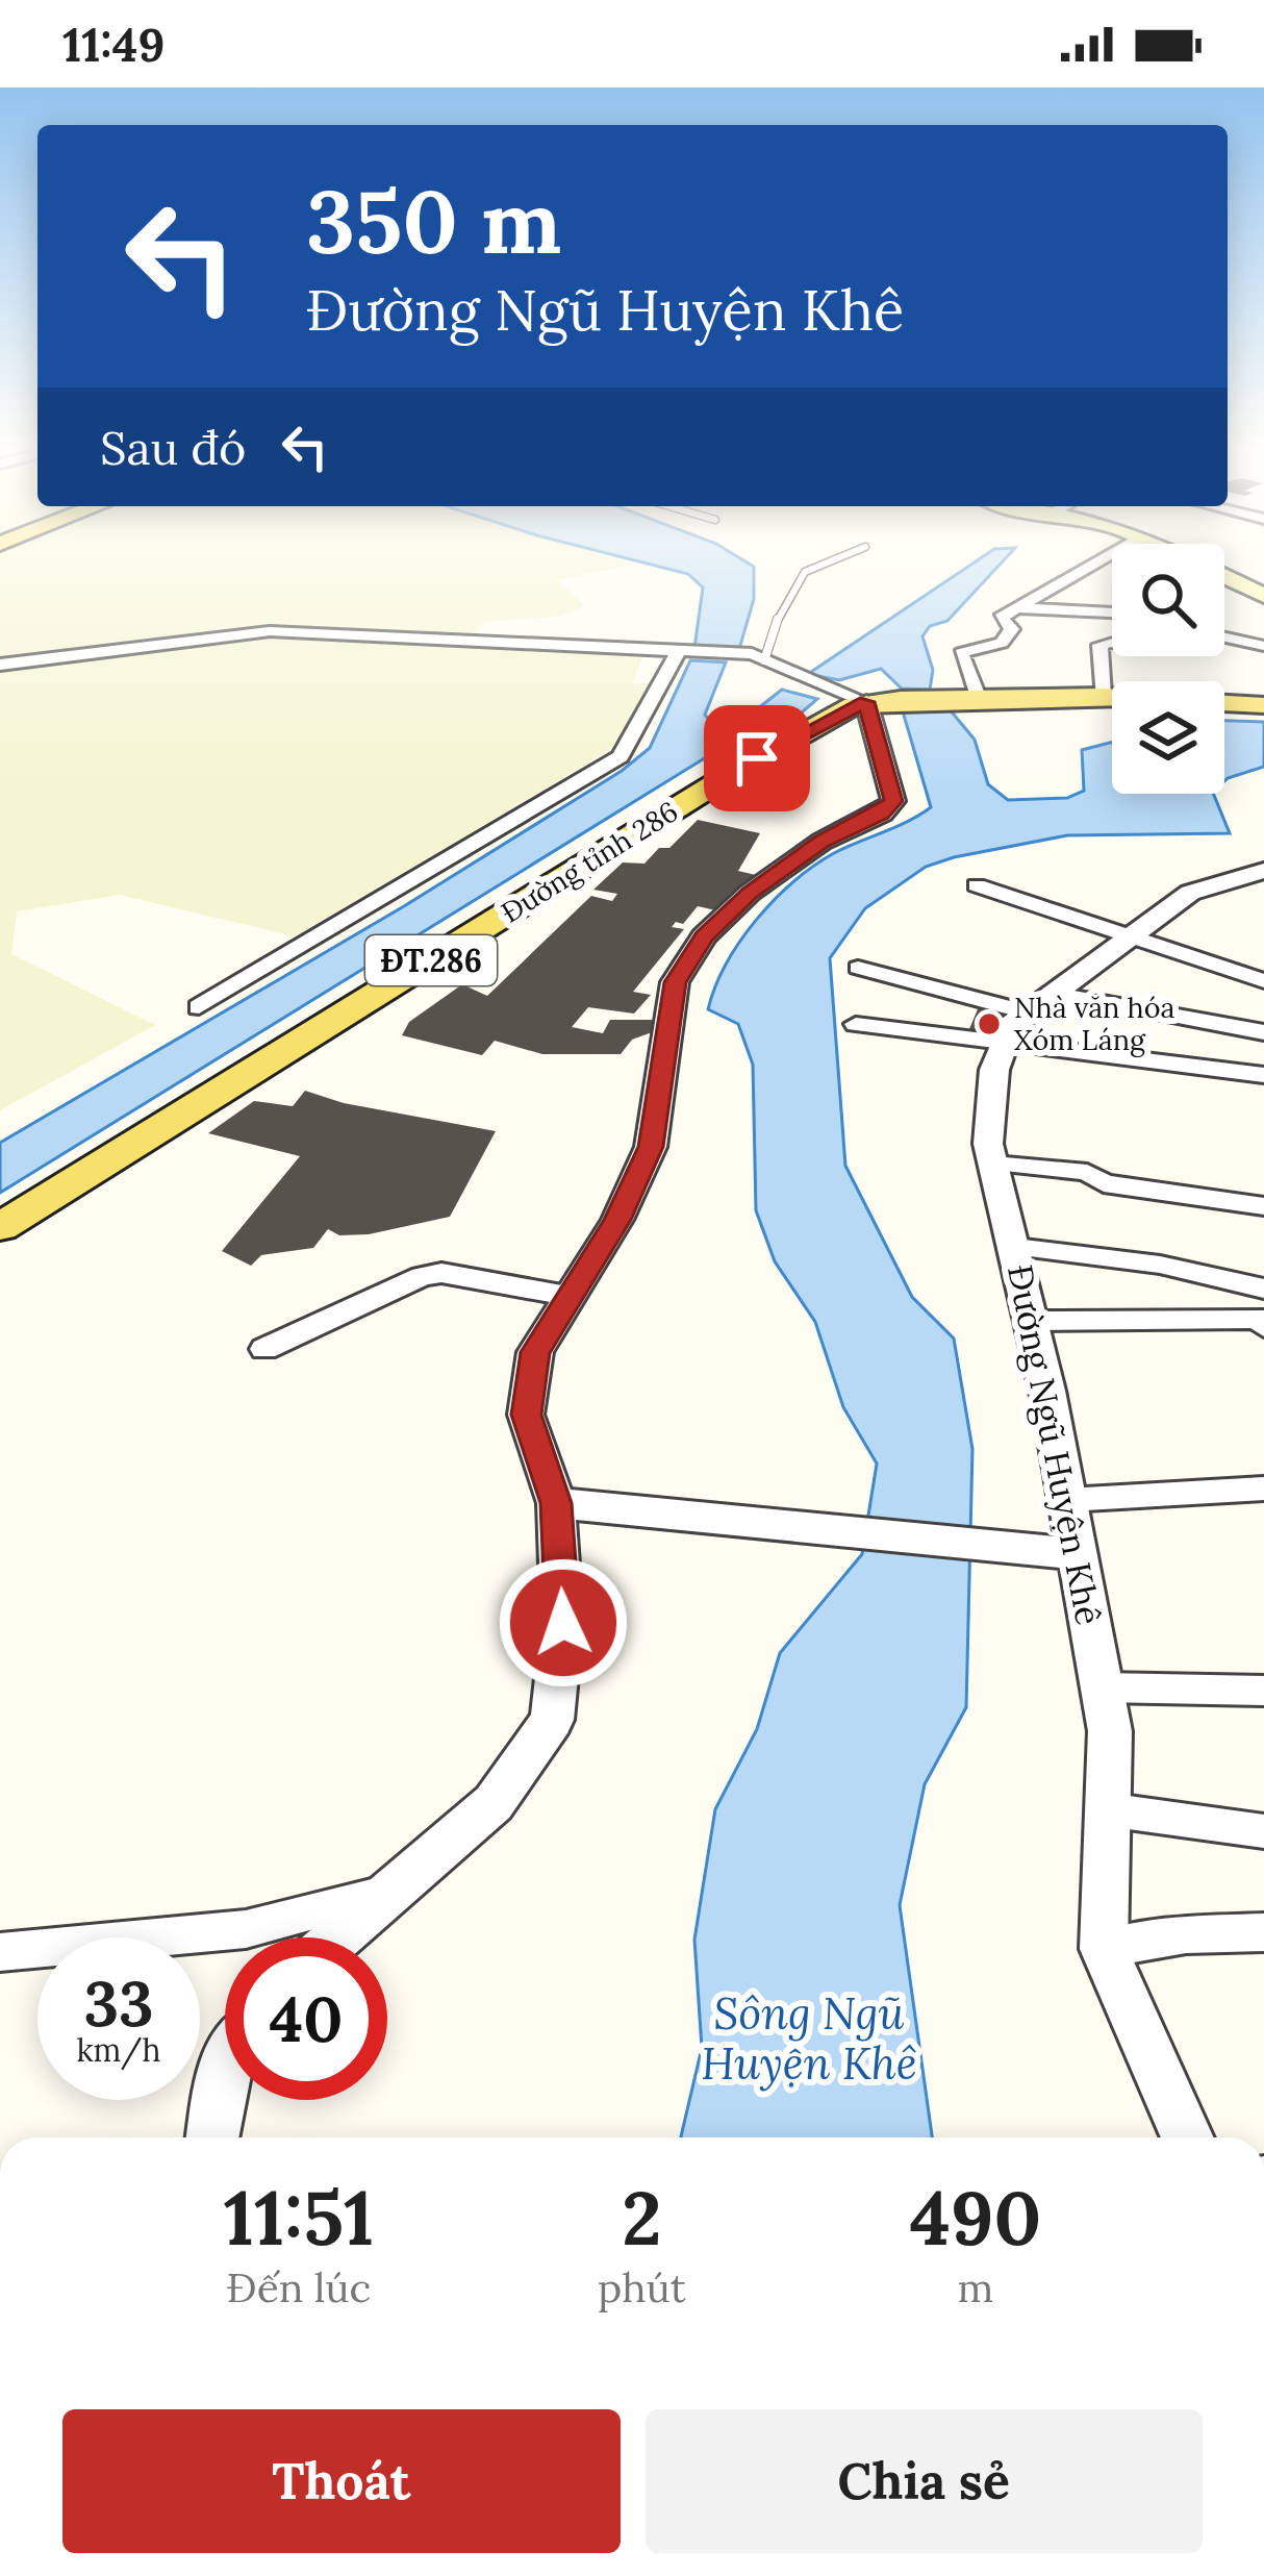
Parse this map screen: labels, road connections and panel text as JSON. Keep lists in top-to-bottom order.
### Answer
{
  "streets": {
    "main road": ["Đường tỉnh 286", "ĐT.286"],
    "street": ["Đường Ngũ Huyện Khê"]
  },
  "crossings": [
    ["Đường tỉnh 286", "ĐT.286"]
  ],
  "water": ["Sông Ngũ Huyện Khê"],
  "places": ["Nhà văn hóa Xóm Láng"],
  "page": {
    "status": "11:49",
    "turn": ["350 m", "Đường Ngũ Huyện Khê"],
    "then": "Sau đó",
    "speed": "33 km/h",
    "limit": "40",
    "eta": [
      "11:51",
      "Đến lúc",
      "2",
      "phút",
      "490",
      "m"
    ],
    "buttons": ["Thoát", "Chia sẻ"]
  }
}
